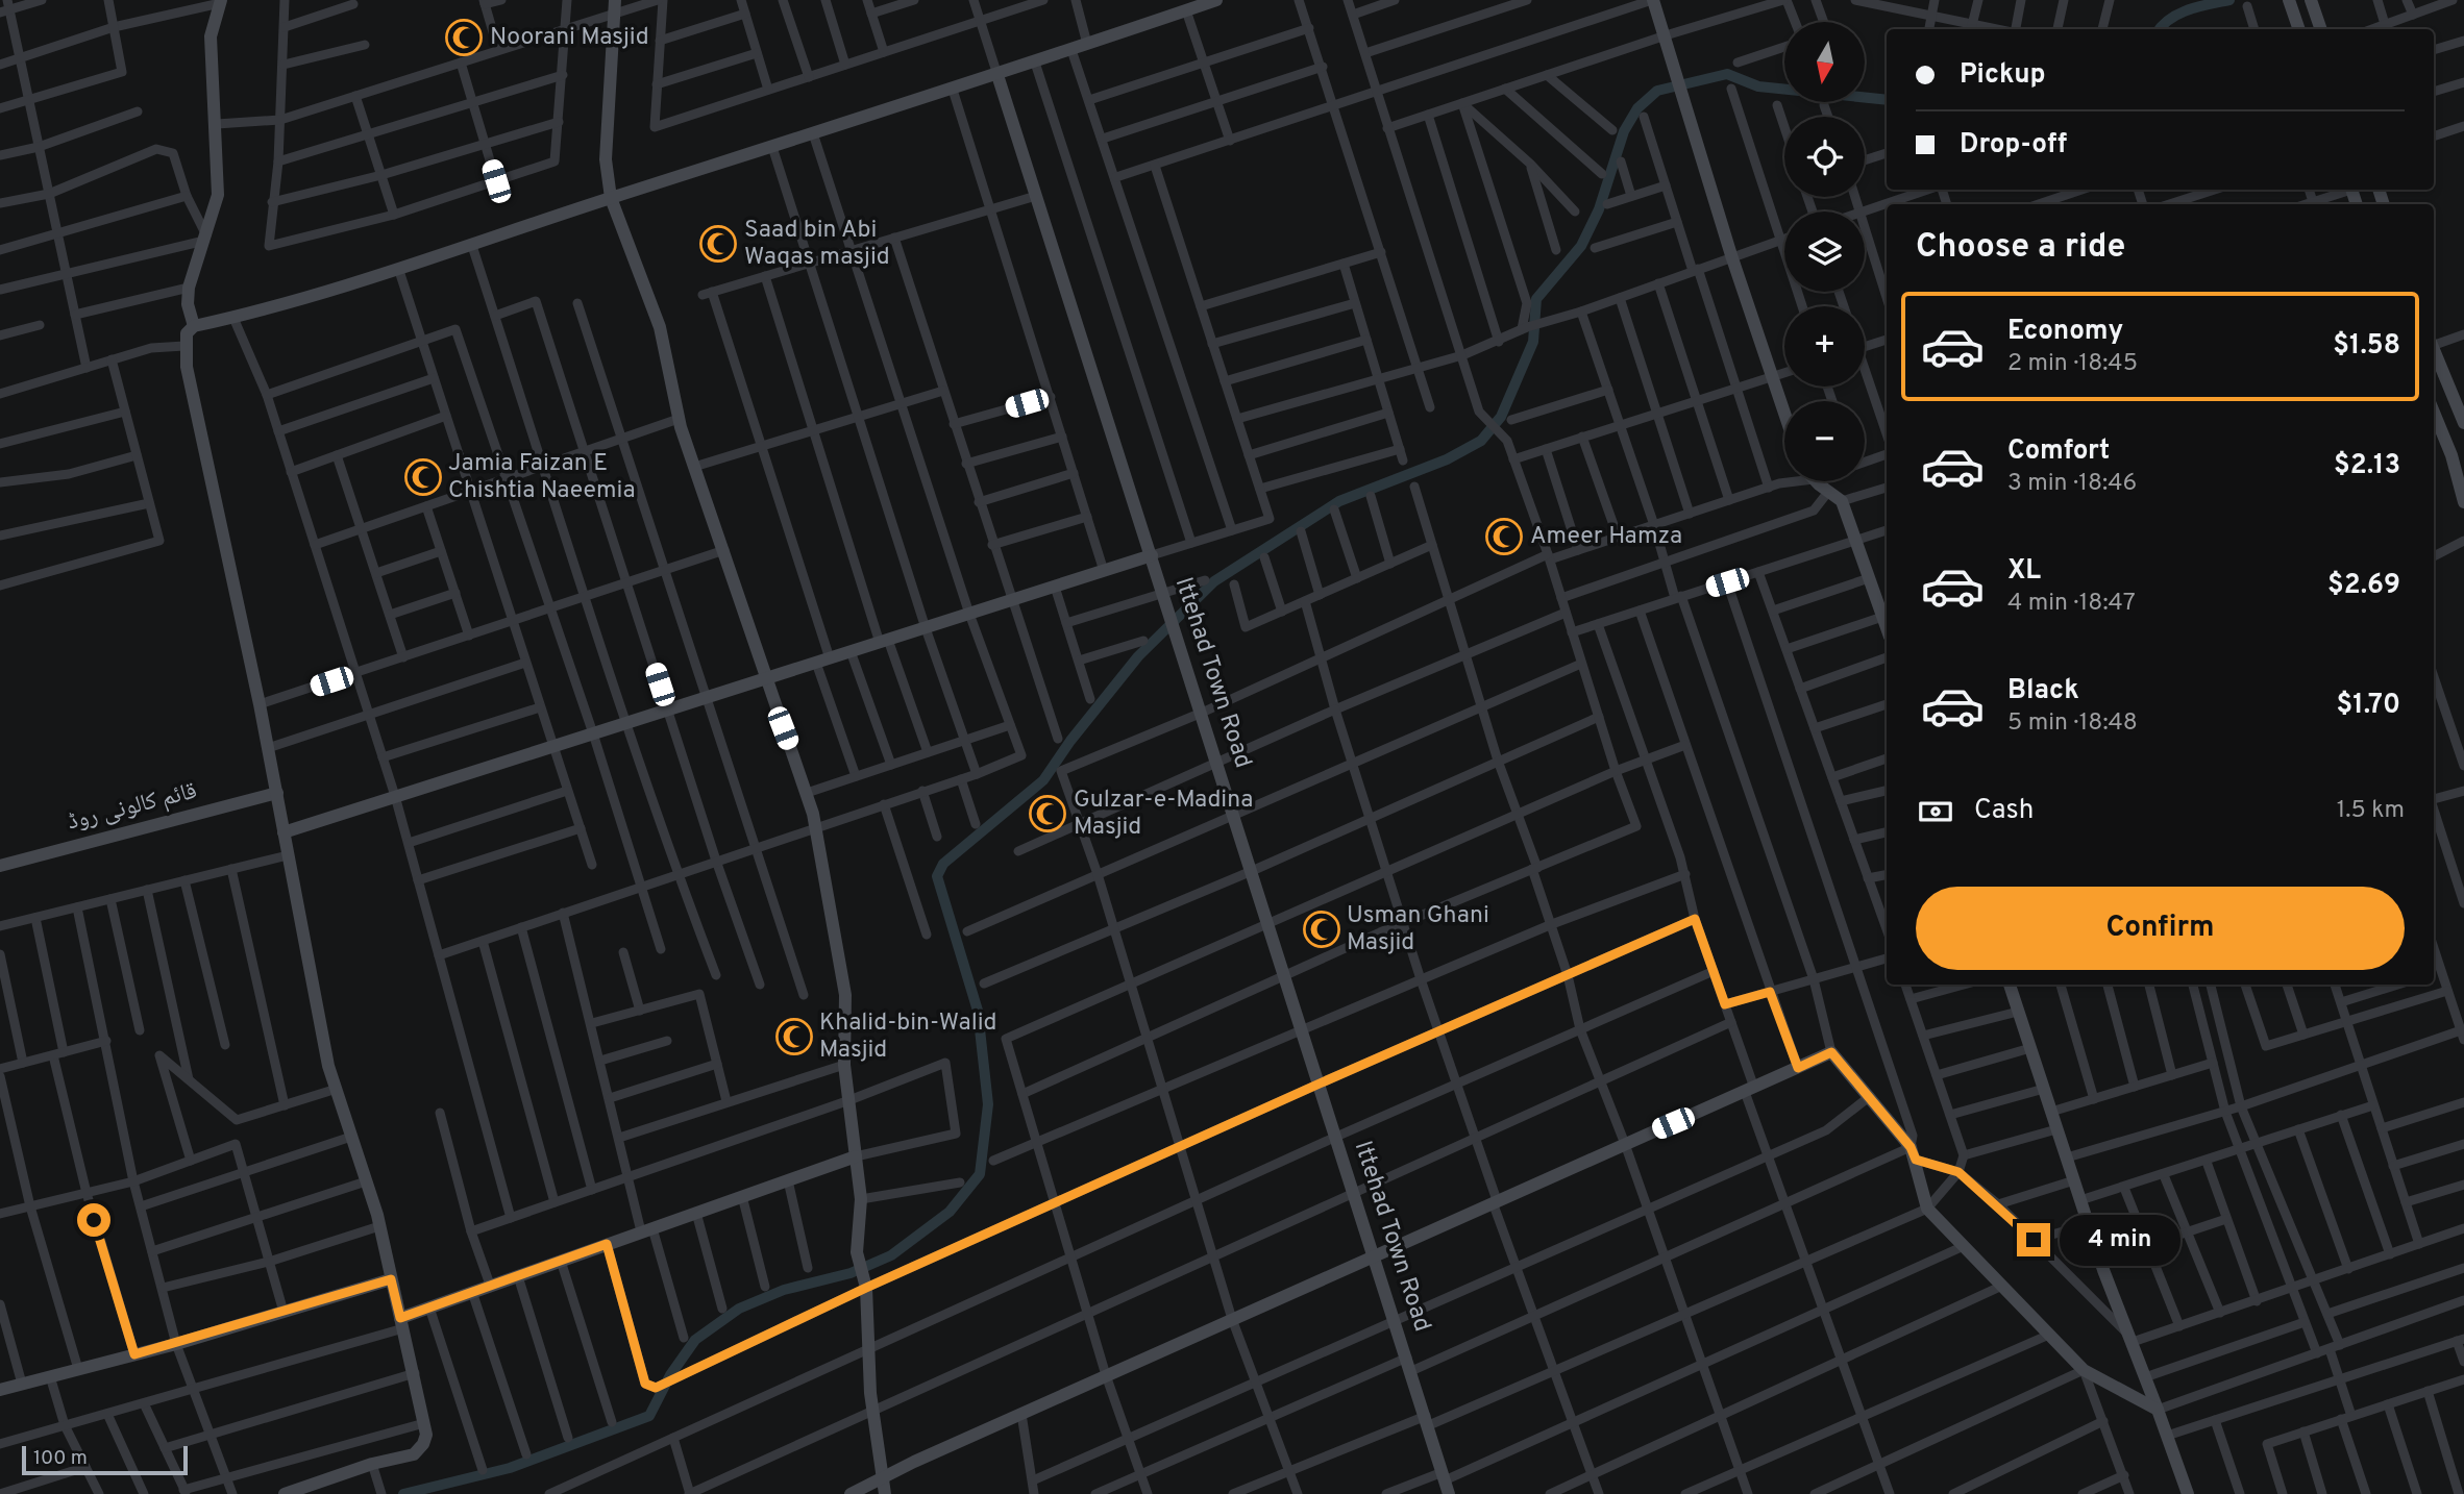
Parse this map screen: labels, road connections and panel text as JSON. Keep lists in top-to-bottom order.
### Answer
{
  "streets": {
    "street": ["Ittehad Town Road", "قائم کالونی روڈ"]
  },
  "places": {
    "mosque": [
      "Noorani Masjid",
      "Saad bin Abi Waqas masjid",
      "Jamia Faizan E Chishtia Naeemia",
      "Ameer Hamza",
      "Gulzar-e-Madina Masjid",
      "Usman Ghani Masjid",
      "Khalid-bin-Walid Masjid"
    ]
  },
  "scale_bar": "100 m",
  "north": "bottom",
  "page": {
    "map_buttons": ["+", "−"],
    "banner": ["Pickup", "Drop-off"],
    "heading": "Choose a ride",
    "list": [
      {
        "name": "Economy",
        "note": "2 min · 18:45",
        "value": "$1.58"
      },
      {
        "name": "Comfort",
        "note": "3 min · 18:46",
        "value": "$2.13"
      },
      {
        "name": "XL",
        "note": "4 min · 18:47",
        "value": "$2.69"
      },
      {
        "name": "Black",
        "note": "5 min · 18:48",
        "value": "$1.70"
      }
    ],
    "pay": ["Cash", "1.5 km"],
    "buttons": "Confirm",
    "bubble": "4 min",
    "scale": "100 m"
  }
}
